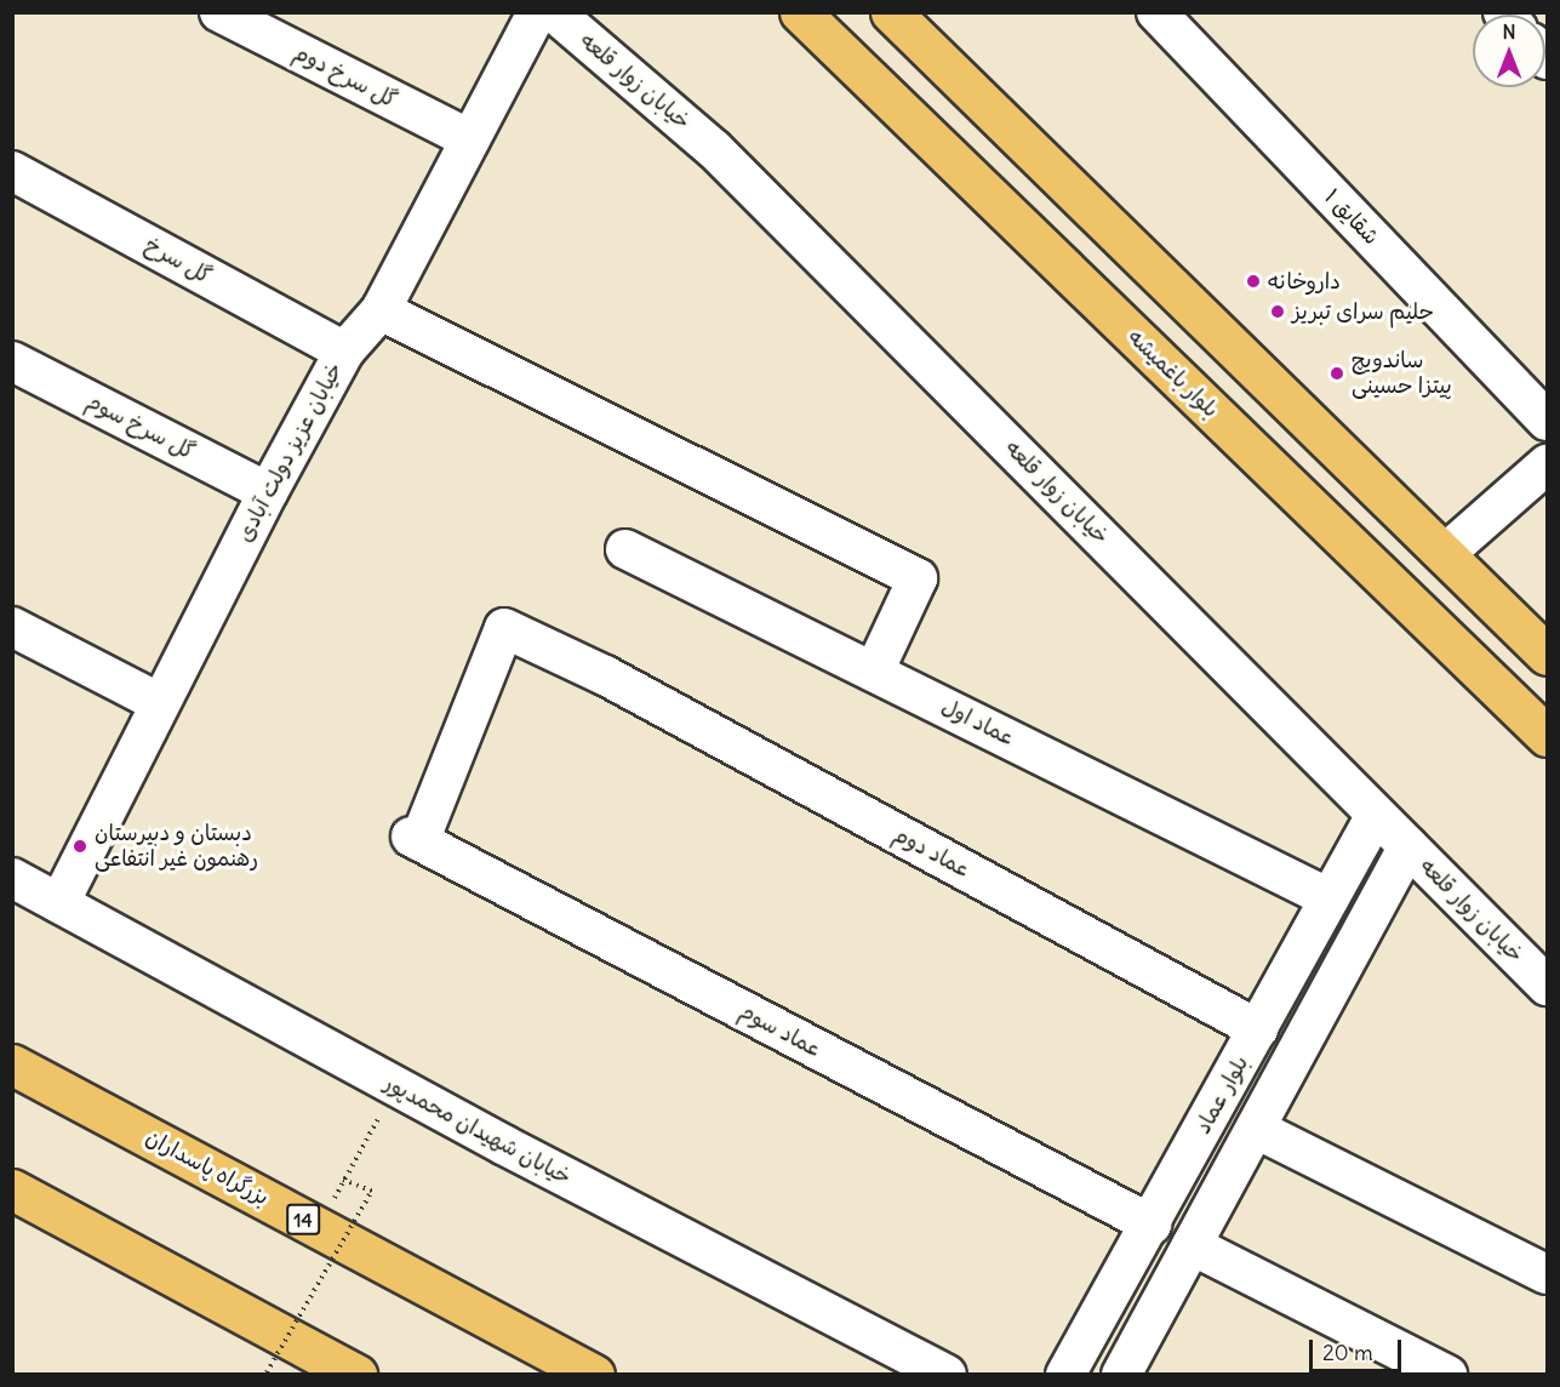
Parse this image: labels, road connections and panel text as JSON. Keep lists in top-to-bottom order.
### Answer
{
  "streets": {
    "main road": ["بلوار باغمیشه", "بزرگراه پاسداران", "14"],
    "street": [
      "گل سرخ دوم",
      "خیابان زوار قلعه",
      "شقایق ۱",
      "گل سرخ",
      "گل سرخ سوم",
      "خیابان عزیز دولت آبادی",
      "عماد اول",
      "عماد دوم",
      "عماد سوم",
      "بلوار عماد",
      "خیابان شهیدان محمدپور"
    ]
  },
  "crossings": [
    ["گل سرخ دوم", "خیابان عزیز دولت آبادی"],
    ["خیابان زوار قلعه", "بلوار عماد"],
    ["گل سرخ", "خیابان عزیز دولت آبادی"],
    ["گل سرخ سوم", "خیابان عزیز دولت آبادی"],
    ["خیابان عزیز دولت آبادی", "خیابان شهیدان محمدپور"],
    ["عماد اول", "بلوار عماد"],
    ["عماد دوم", "عماد سوم"],
    ["عماد دوم", "بلوار عماد"],
    ["عماد سوم", "بلوار عماد"]
  ],
  "places": [
    "داروخانه",
    "حلیم سرای تبریز",
    "ساندویچ پیتزا حسینی",
    "دبستان و دبیرستان رهنمون غیر انتفاعی"
  ],
  "scale_bar": "20 m",
  "north": "top"
}
